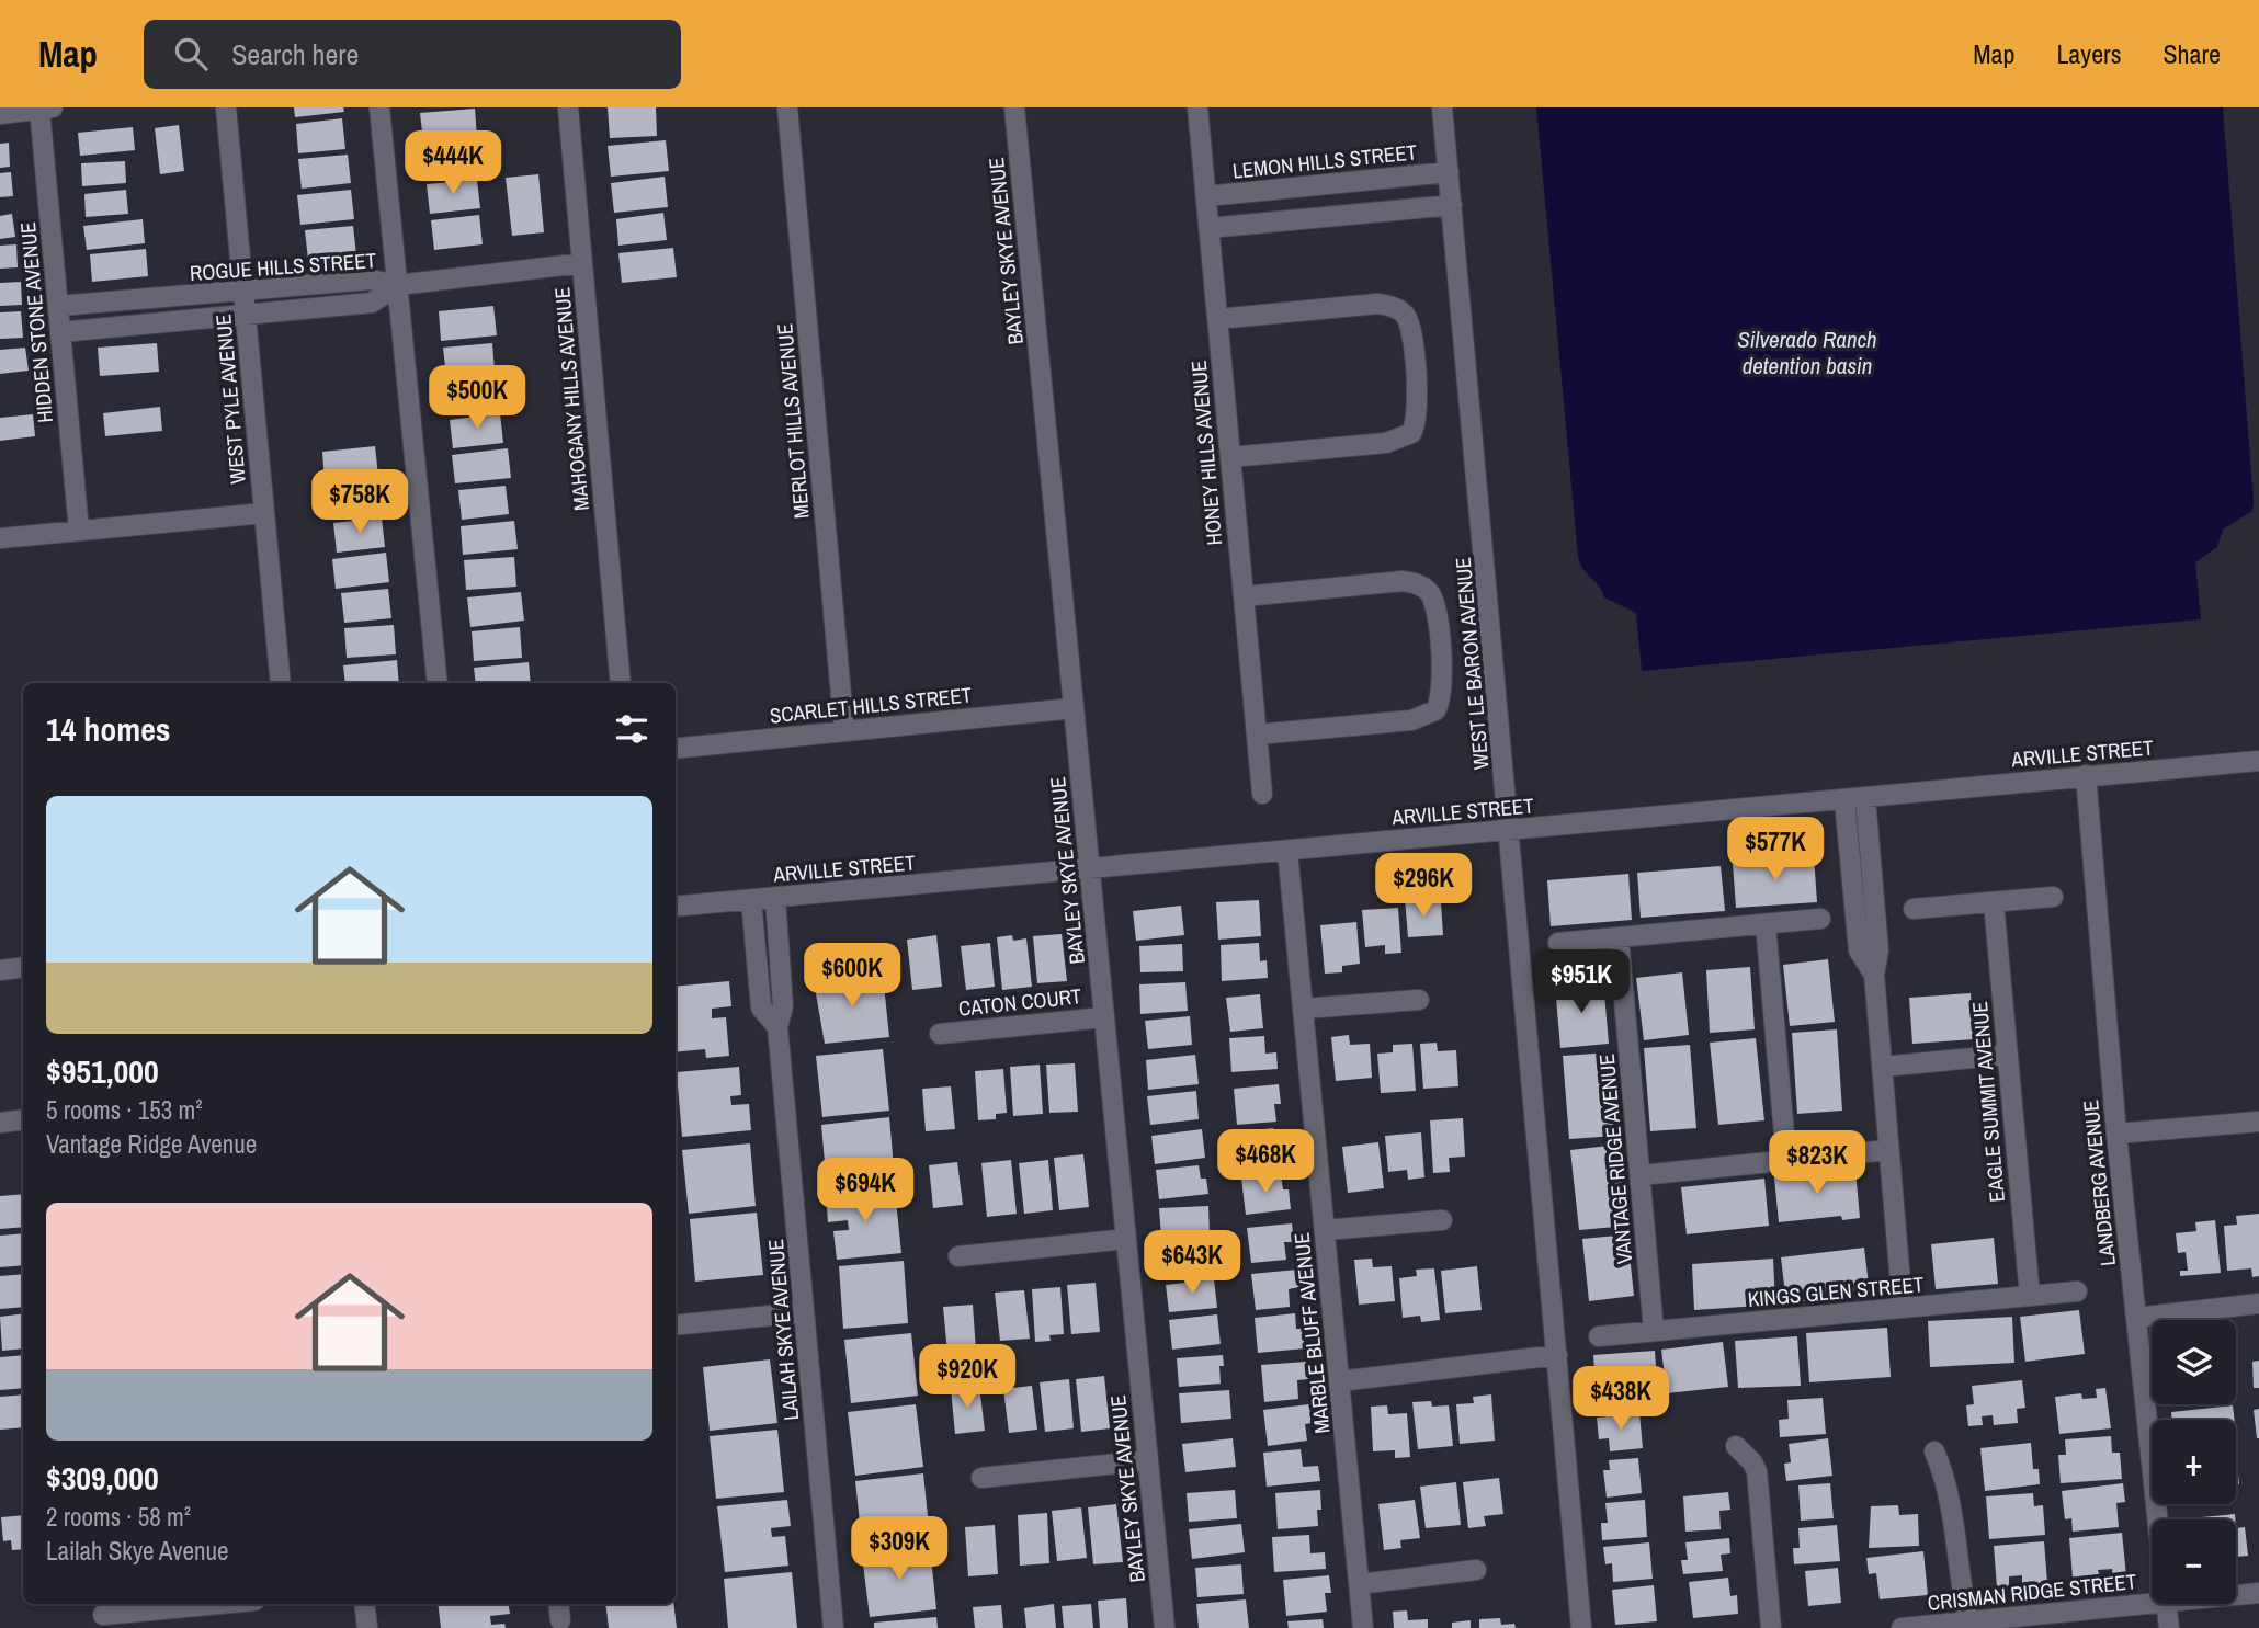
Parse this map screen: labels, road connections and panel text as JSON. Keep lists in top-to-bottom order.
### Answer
{
  "streets": {
    "street": [
      "LEMON HILLS STREET",
      "BAYLEY SKYE AVENUE",
      "ROGUE HILLS STREET",
      "HIDDEN STONE AVENUE",
      "WEST PYLE AVENUE",
      "MAHOGANY HILLS AVENUE",
      "MERLOT HILLS AVENUE",
      "HONEY HILLS AVENUE",
      "WEST LE BARON AVENUE",
      "SCARLET HILLS STREET",
      "ARVILLE STREET",
      "CATON COURT",
      "EAGLE SUMMIT AVENUE",
      "VANTAGE RIDGE AVENUE",
      "LANDBERG AVENUE",
      "KINGS GLEN STREET",
      "LAILAH SKYE AVENUE",
      "MARBLE BLUFF AVENUE",
      "CRISMAN RIDGE STREET"
    ]
  },
  "crossings": [
    ["LEMON HILLS STREET", "HONEY HILLS AVENUE"],
    ["LEMON HILLS STREET", "WEST LE BARON AVENUE"],
    ["BAYLEY SKYE AVENUE", "SCARLET HILLS STREET"],
    ["BAYLEY SKYE AVENUE", "ARVILLE STREET"],
    ["BAYLEY SKYE AVENUE", "CATON COURT"],
    ["ROGUE HILLS STREET", "HIDDEN STONE AVENUE"],
    ["ROGUE HILLS STREET", "WEST PYLE AVENUE"],
    ["MERLOT HILLS AVENUE", "SCARLET HILLS STREET"],
    ["WEST LE BARON AVENUE", "ARVILLE STREET"],
    ["ARVILLE STREET", "LANDBERG AVENUE"],
    ["ARVILLE STREET", "LAILAH SKYE AVENUE"],
    ["ARVILLE STREET", "MARBLE BLUFF AVENUE"],
    ["EAGLE SUMMIT AVENUE", "KINGS GLEN STREET"],
    ["VANTAGE RIDGE AVENUE", "KINGS GLEN STREET"]
  ],
  "water": ["Silverado Ranch detention basin"],
  "page": {
    "header": "Map",
    "search": "Search here",
    "nav": ["Map", "Layers", "Share"],
    "price": [
      "$444K",
      "$500K",
      "$758K",
      "$577K",
      "$296K",
      "$600K",
      "$951K",
      "$468K",
      "$823K",
      "$694K",
      "$643K",
      "$920K",
      "$438K",
      "$309K"
    ],
    "heading": "14 homes",
    "list": [
      {
        "name": "$951,000",
        "note": "5 rooms · 153 m² · Vantage Ridge Avenue"
      },
      {
        "name": "$309,000",
        "note": "2 rooms · 58 m² · Lailah Skye Avenue"
      }
    ],
    "map_buttons": ["+", "−"]
  }
}
